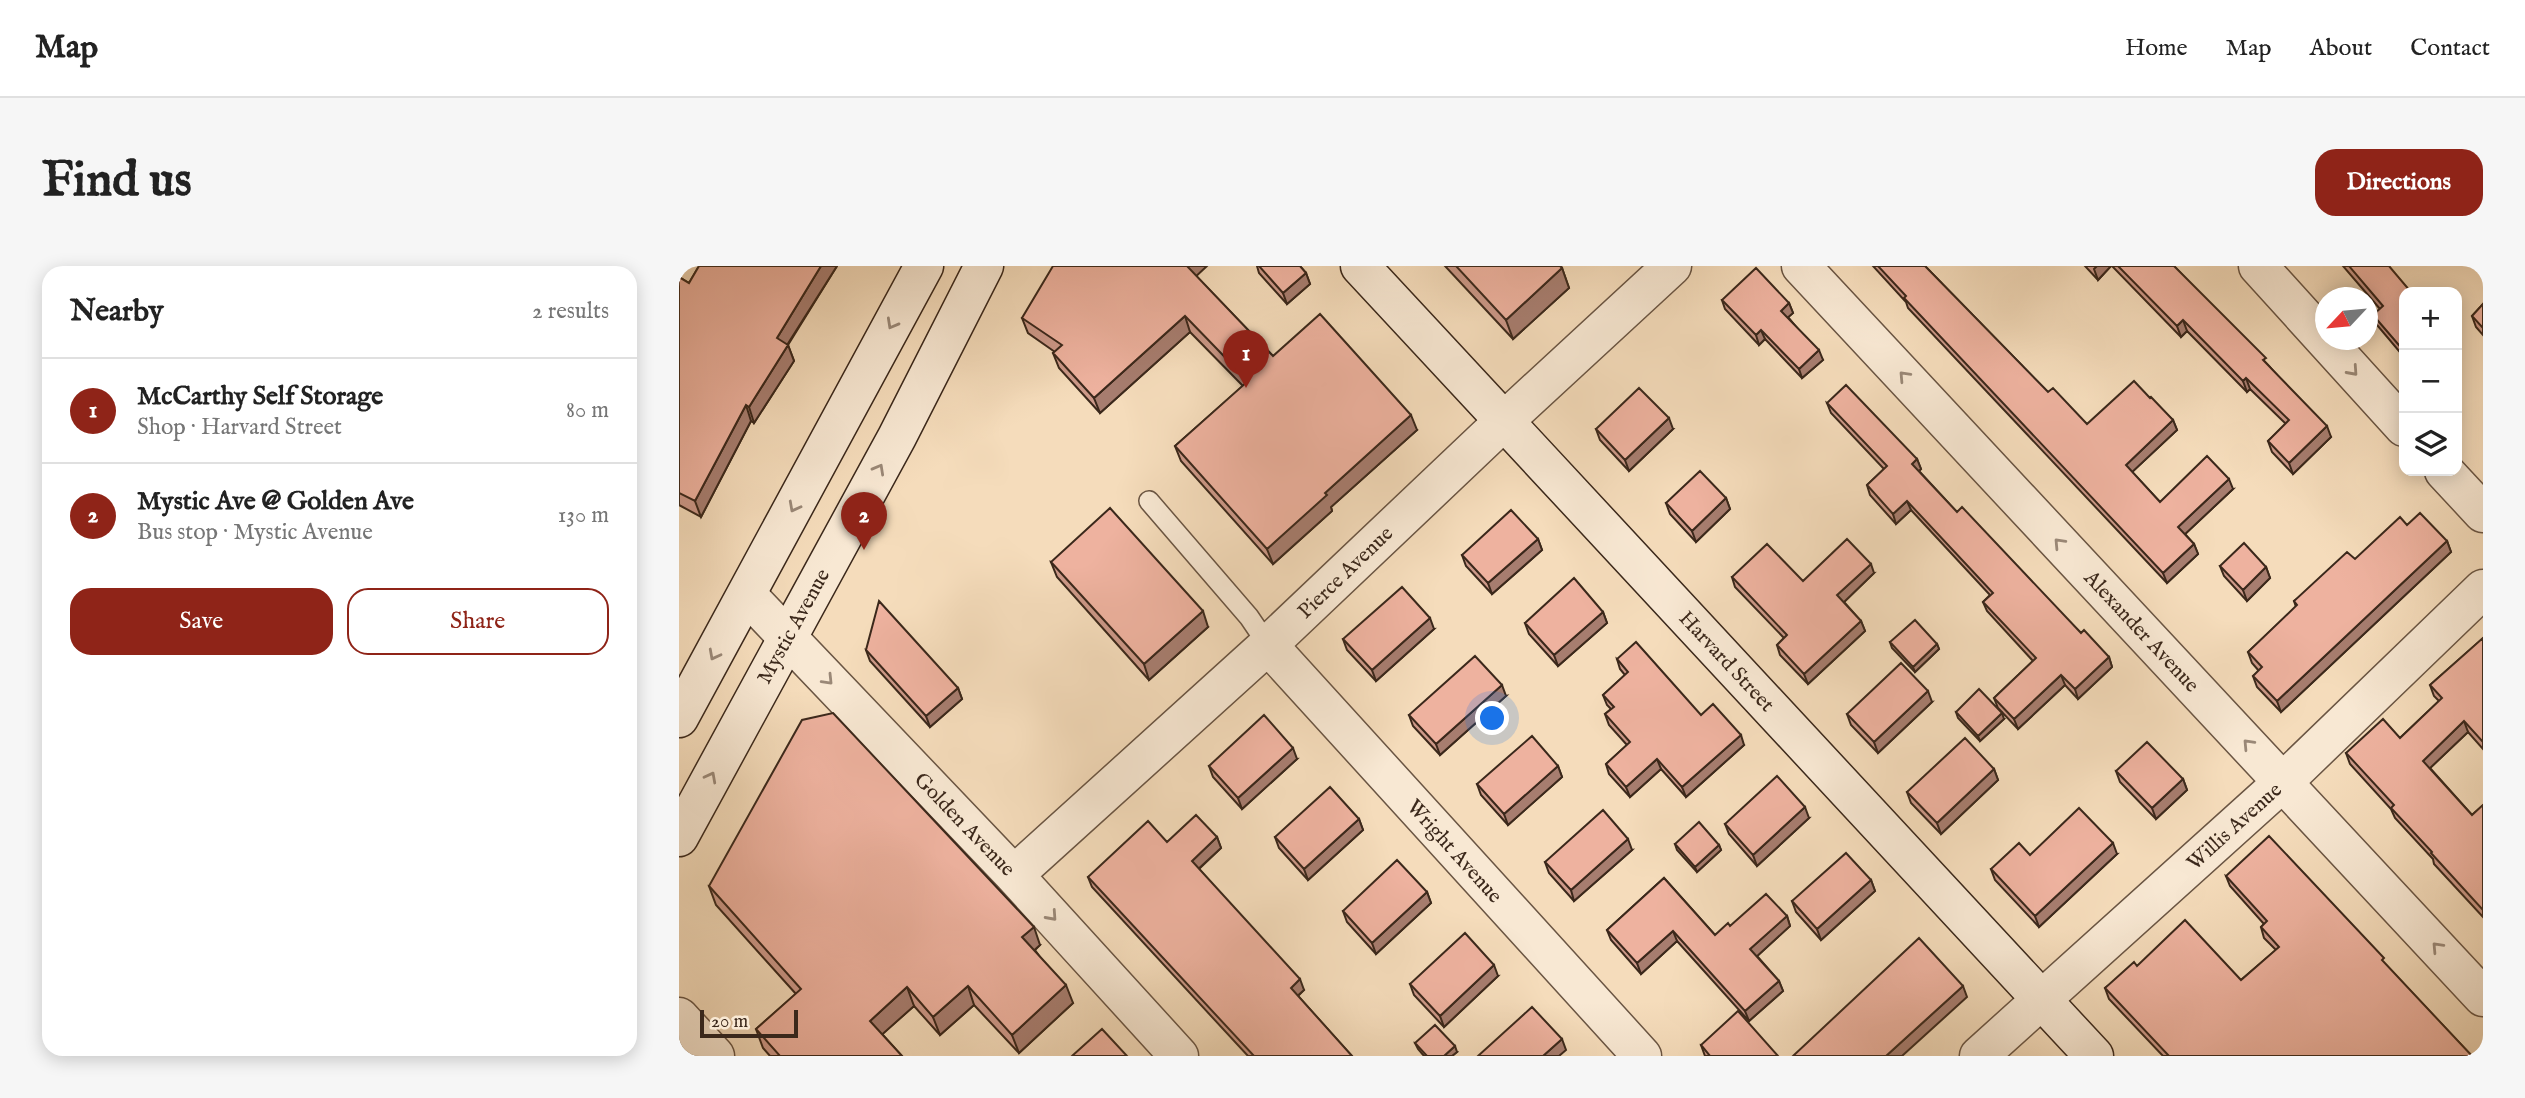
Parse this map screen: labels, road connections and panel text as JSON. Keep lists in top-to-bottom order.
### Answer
{
  "streets": {
    "street": [
      "Pierce Avenue",
      "Mystic Avenue",
      "Alexander Avenue",
      "Harvard Street",
      "Golden Avenue",
      "Willis Avenue",
      "Wright Avenue"
    ]
  },
  "crossings": [
    ["Pierce Avenue", "Harvard Street"],
    ["Pierce Avenue", "Golden Avenue"],
    ["Pierce Avenue", "Wright Avenue"],
    ["Mystic Avenue", "Golden Avenue"],
    ["Alexander Avenue", "Willis Avenue"],
    ["Harvard Street", "Willis Avenue"]
  ],
  "one_way": ["Alexander Avenue", "Golden Avenue"],
  "scale_bar": "20 m",
  "north": "bottom left",
  "page": {
    "header": "Map",
    "nav": [
      "Home",
      "Map",
      "About",
      "Contact"
    ],
    "buttons": [
      "Directions",
      ["Save", "Share"]
    ],
    "title": "Find us",
    "heading": ["Nearby", "2 results"],
    "map_buttons": ["+", "−"],
    "pins": ["1", "2"],
    "list": [
      {
        "mark": "1",
        "name": "McCarthy Self Storage",
        "note": "Shop · Harvard Street",
        "value": "80 m"
      },
      {
        "mark": "2",
        "name": "Mystic Ave @ Golden Ave",
        "note": "Bus stop · Mystic Avenue",
        "value": "130 m"
      }
    ],
    "scale": "20 m"
  }
}
